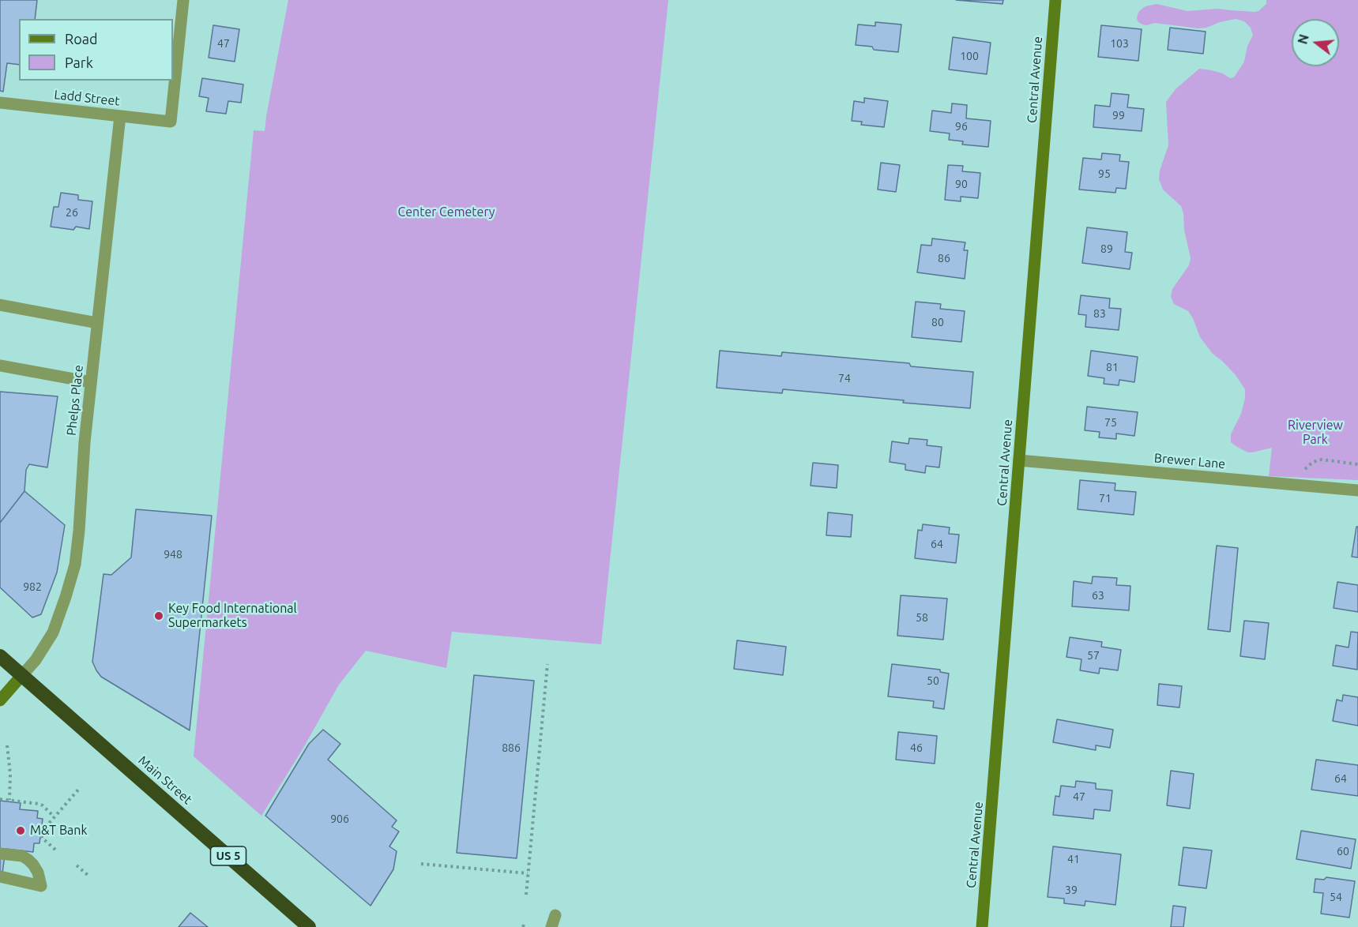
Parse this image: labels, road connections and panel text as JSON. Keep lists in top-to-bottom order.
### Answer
{
  "streets": {
    "highway": ["Main Street", "US 5"],
    "street": [
      "Central Avenue",
      "Ladd Street",
      "Phelps Place",
      "Brewer Lane"
    ]
  },
  "crossings": [
    ["Central Avenue", "Brewer Lane"],
    ["Ladd Street", "Phelps Place"],
    ["Phelps Place", "Main Street"]
  ],
  "parks": ["Center Cemetery", "Riverview Park"],
  "places": ["Key Food International Supermarkets", "M&T Bank"],
  "house_numbers": [
    "47",
    "103",
    "100",
    "99",
    "96",
    "95",
    "90",
    "26",
    "89",
    "86",
    "83",
    "80",
    "81",
    "74",
    "75",
    "71",
    "64",
    "948",
    "982",
    "63",
    "58",
    "57",
    "50",
    "886",
    "46",
    "64",
    "47",
    "906",
    "60",
    "41",
    "39",
    "54"
  ],
  "legend": ["Road", "Park"],
  "north": "left"
}
